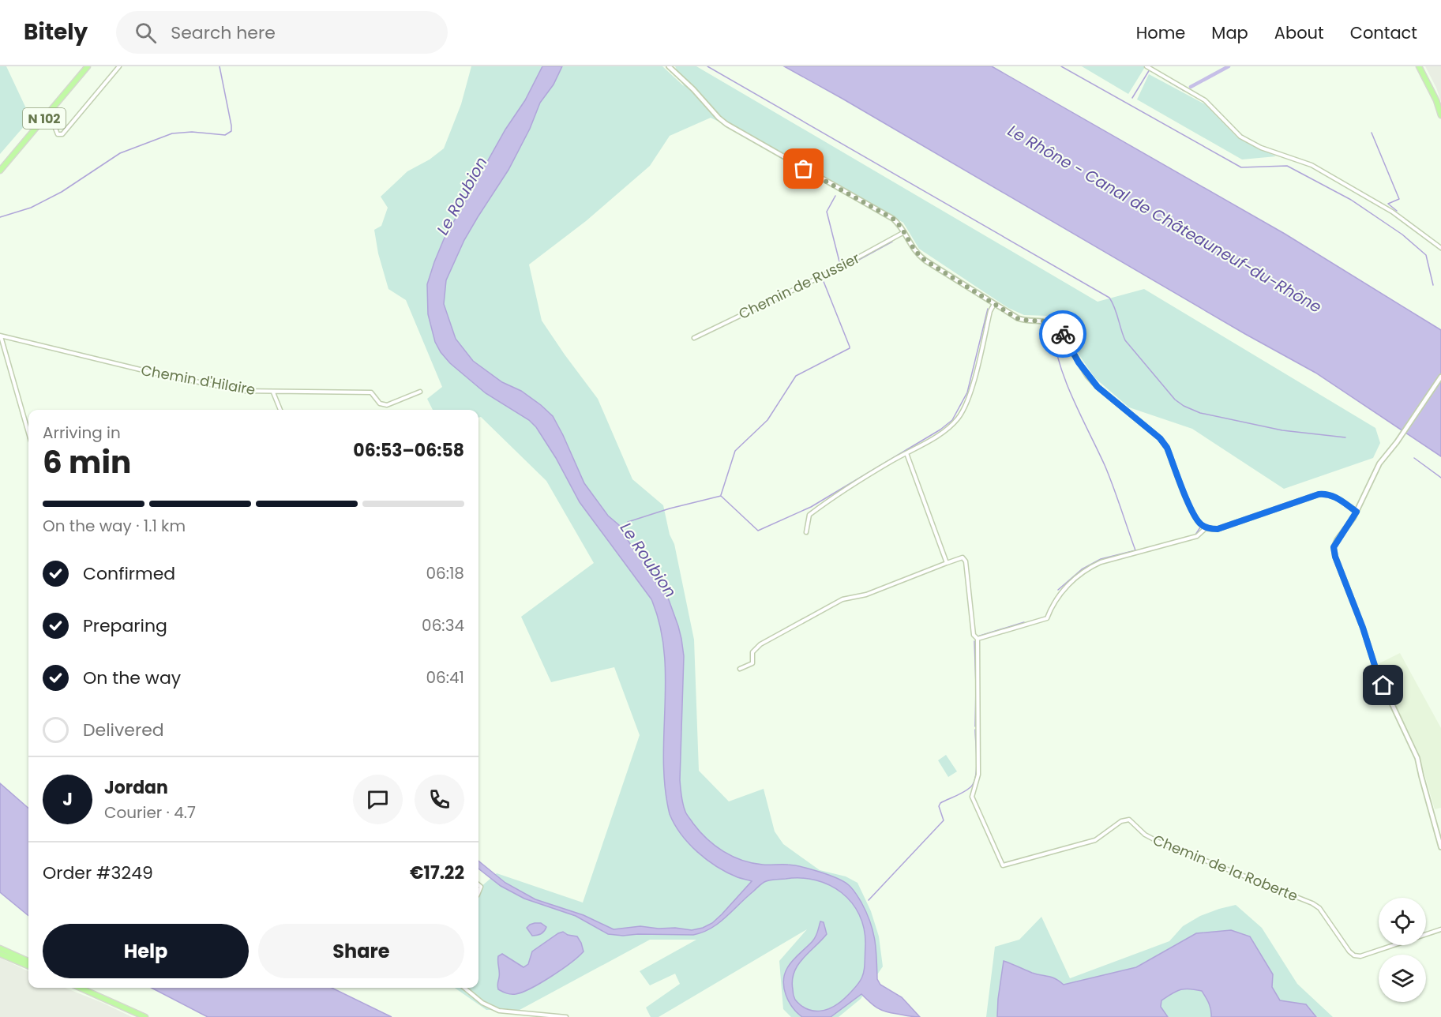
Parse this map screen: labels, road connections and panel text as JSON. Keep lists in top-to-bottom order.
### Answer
{
  "streets": {
    "main road": ["N 102"],
    "street": ["Chemin de Russier", "Chemin d'Hilaire", "Chemin de la Roberte"]
  },
  "water": ["Le Roubion", "Le Rhône - Canal de Châteauneuf-du-Rhône"],
  "page": {
    "header": "Bitely",
    "search": "Search here",
    "nav": [
      "Home",
      "Map",
      "About",
      "Contact"
    ],
    "heading": ["6 min", "Arriving in", "06:53–06:58"],
    "panel": [
      "Jordan",
      "Courier · 4.7",
      "Order #3249",
      "€17.22"
    ],
    "bar": "On the way · 1.1 km",
    "list": [
      ["Confirmed", "06:18"],
      ["Preparing", "06:34"],
      ["On the way", "06:41"],
      "Delivered"
    ],
    "round": "J",
    "buttons": ["Help", "Share"]
  }
}
